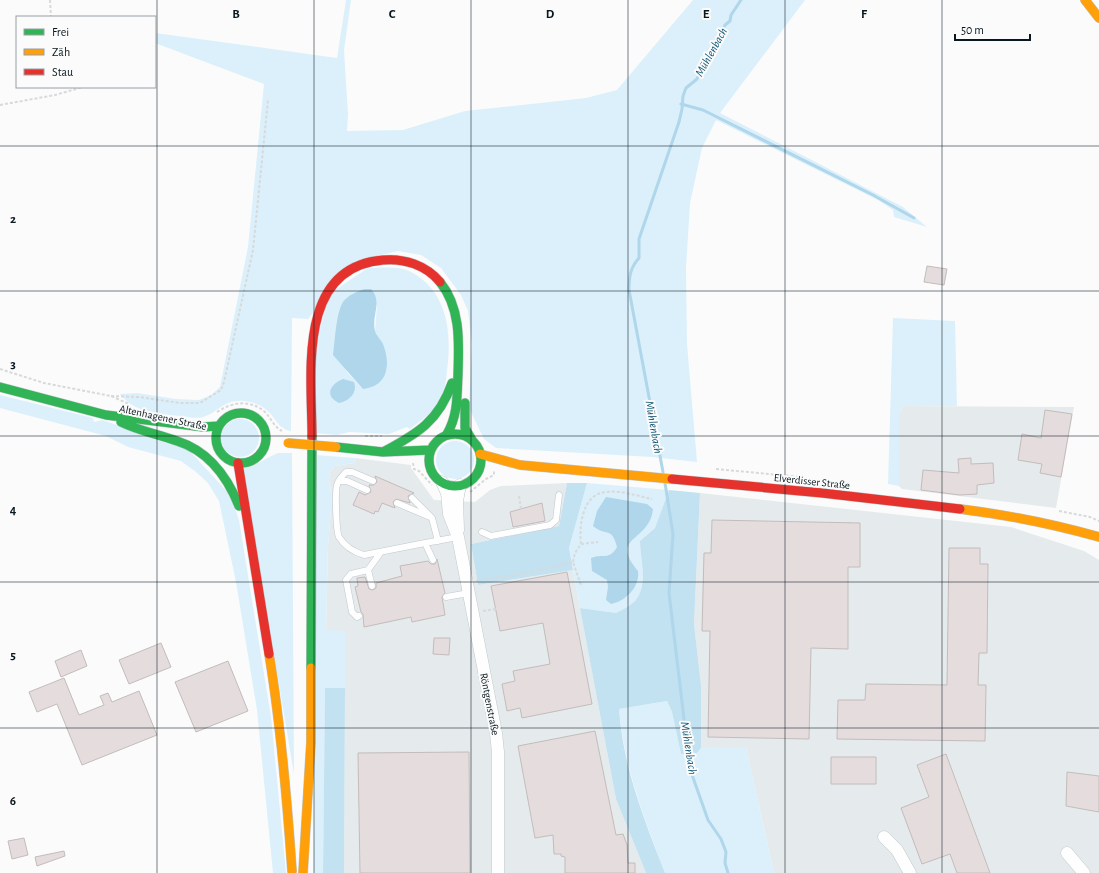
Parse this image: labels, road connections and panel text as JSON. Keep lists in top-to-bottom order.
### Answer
{
  "streets": {
    "main road": ["Altenhagener Straße", "Elverdisser Straße"],
    "street": ["Röntgenstraße"]
  },
  "crossings": [
    ["Elverdisser Straße", "Röntgenstraße"]
  ],
  "water": ["Mühlenbach"],
  "legend": ["Frei", "Zäh", "Stau"],
  "scale_bar": "50 m",
  "grid": {
    "columns": [
      "B",
      "C",
      "D",
      "E",
      "F"
    ],
    "rows": [
      "2",
      "3",
      "4",
      "5",
      "6"
    ]
  }
}
